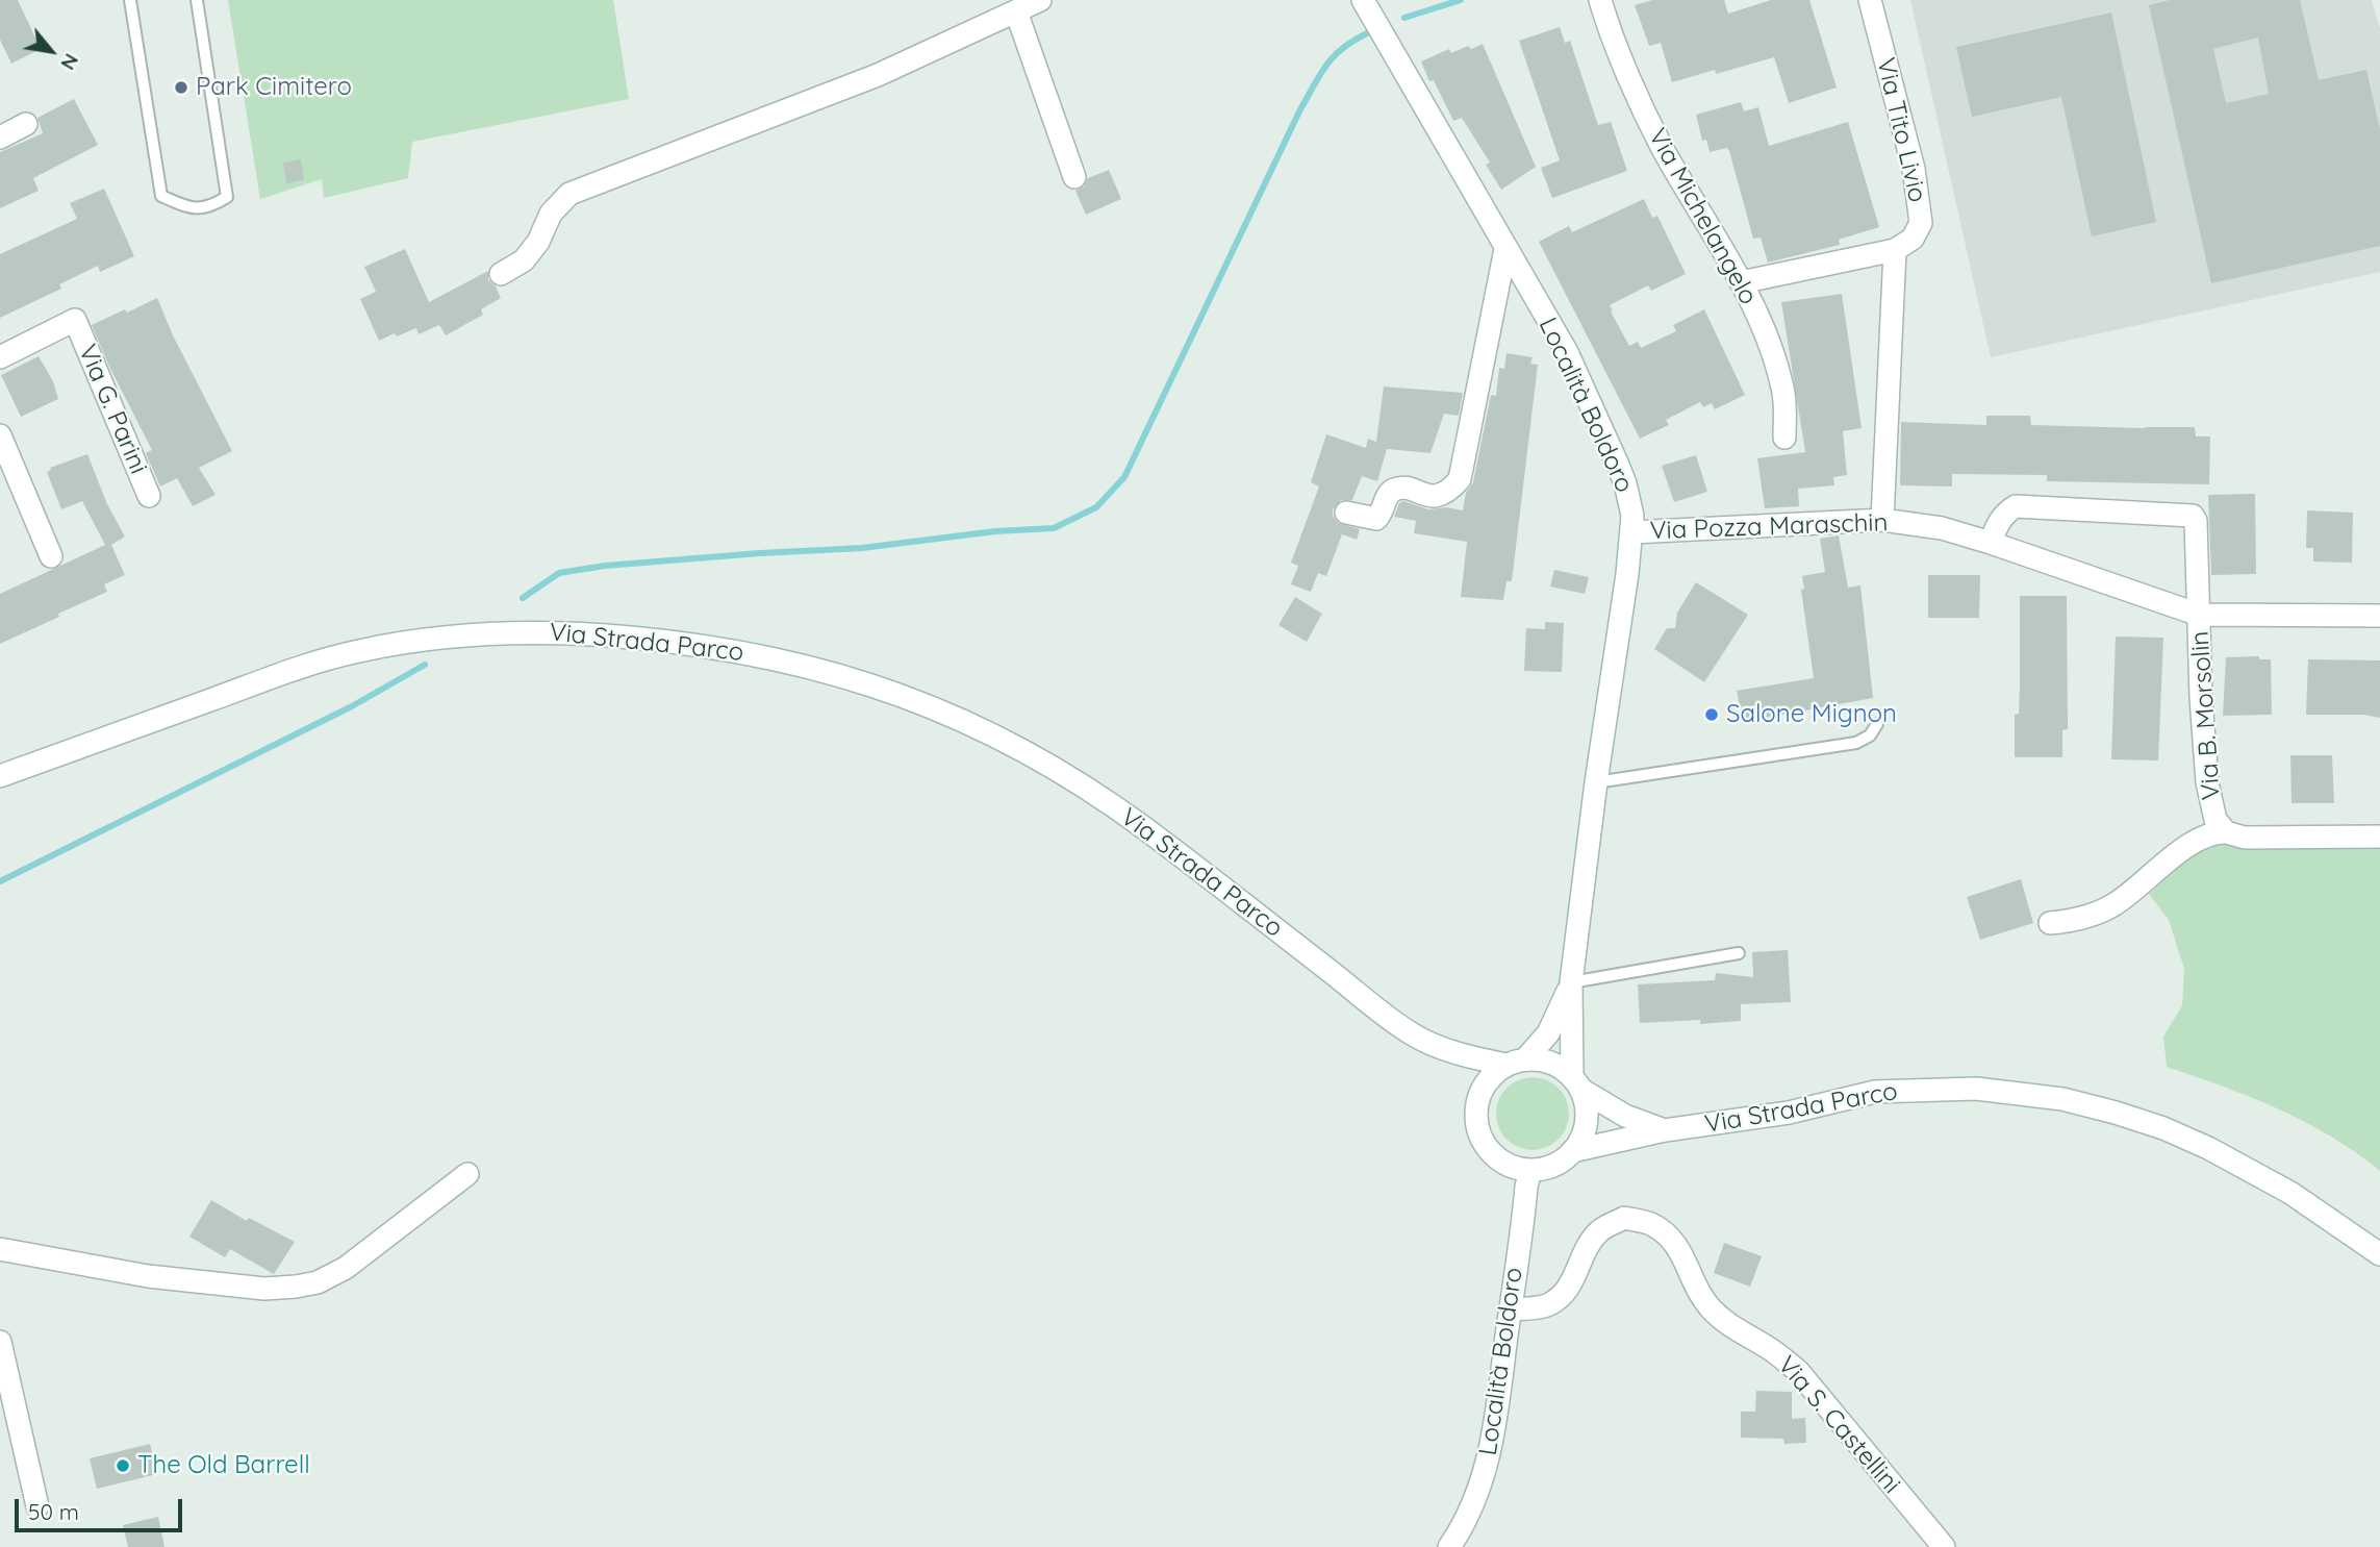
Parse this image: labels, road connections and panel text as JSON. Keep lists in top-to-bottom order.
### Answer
{
  "streets": {
    "street": [
      "Via Tito Livio",
      "Via Michelangelo",
      "Località Boldoro",
      "Via G. Parini",
      "Via Pozza Maraschin",
      "Via Strada Parco",
      "Via B. Morsolin",
      "Via S. Castellini"
    ]
  },
  "crossings": [
    ["Località Boldoro", "Via Pozza Maraschin"],
    ["Località Boldoro", "Via Strada Parco"],
    ["Località Boldoro", "Via S. Castellini"],
    ["Via Pozza Maraschin", "Via B. Morsolin"]
  ],
  "places": ["Park Cimitero", "Salone Mignon", "The Old Barrell"],
  "scale_bar": "50 m",
  "north": "bottom right"
}
